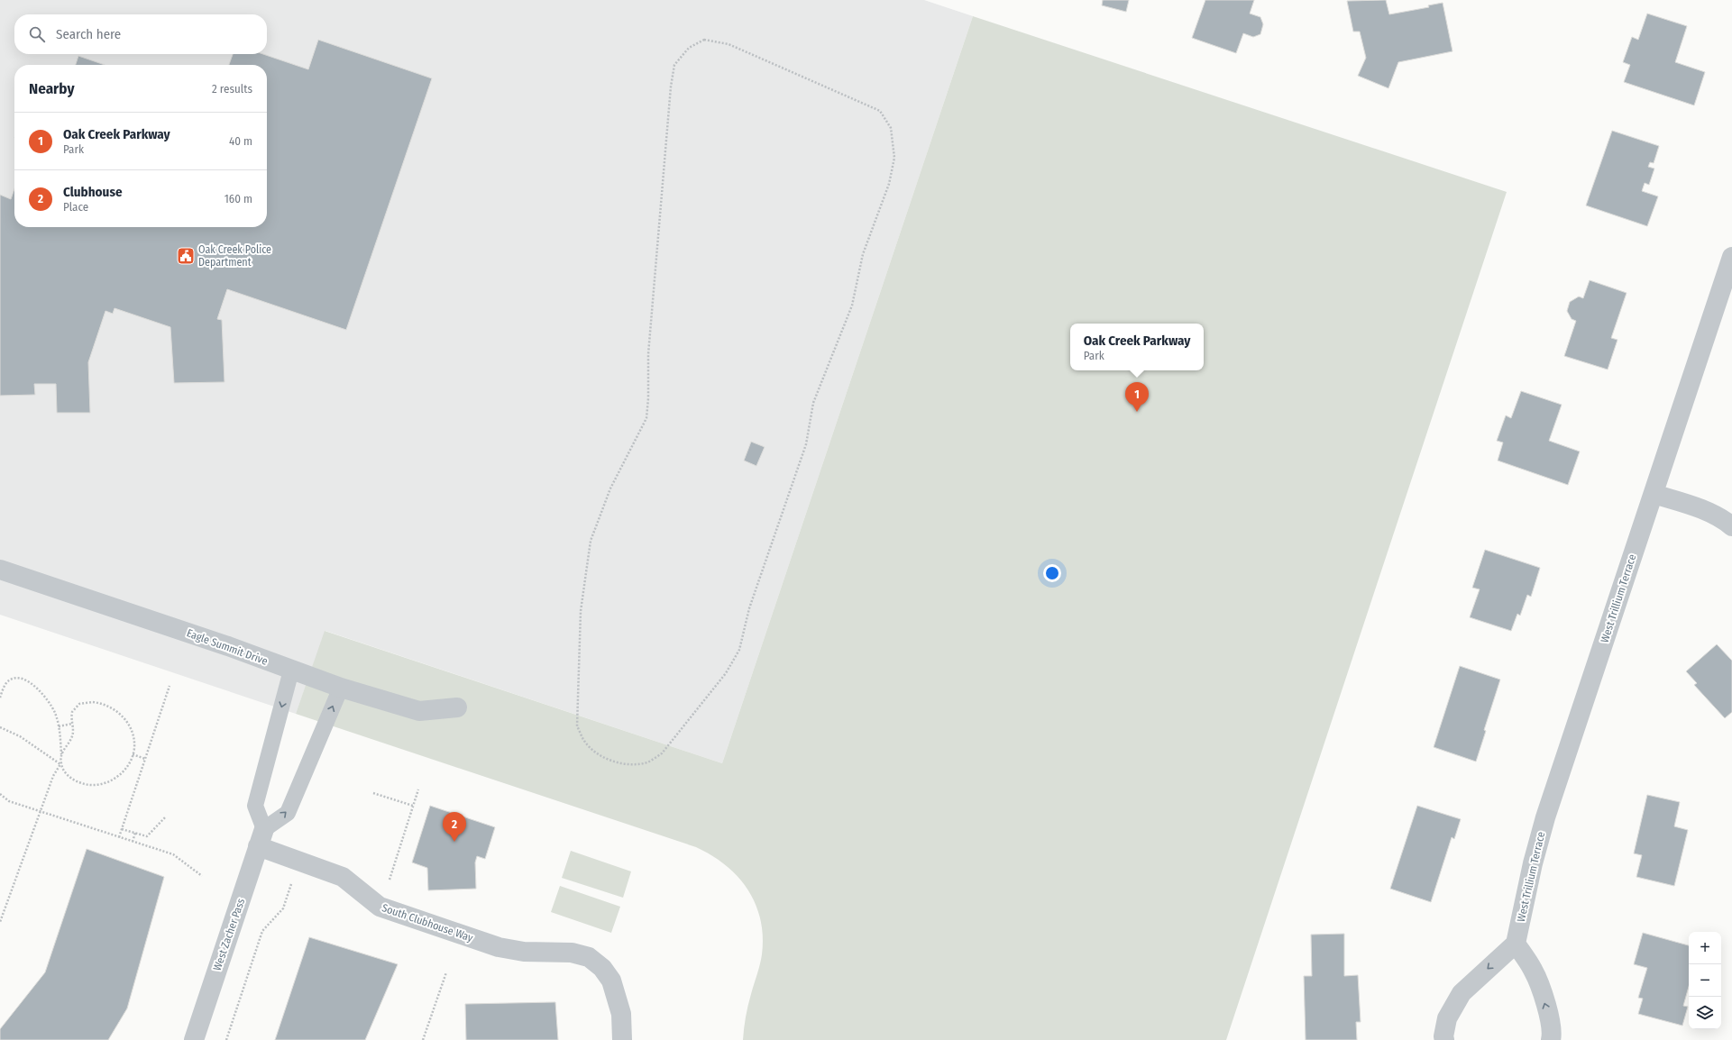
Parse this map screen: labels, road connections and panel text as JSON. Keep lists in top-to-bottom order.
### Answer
{
  "streets": {
    "street": [
      "West Trillium Terrace",
      "Eagle Summit Drive",
      "South Clubhouse Way",
      "West Zacher Pass"
    ]
  },
  "crossings": [
    ["South Clubhouse Way", "West Zacher Pass"]
  ],
  "places": {
    "public building": ["Oak Creek Police Department"]
  },
  "page": {
    "search": "Search here",
    "heading": ["Nearby", "2 results"],
    "list": [
      {
        "mark": "1",
        "name": "Oak Creek Parkway",
        "note": "Park",
        "value": "40 m"
      },
      {
        "mark": "2",
        "name": "Clubhouse",
        "note": "Place",
        "value": "160 m"
      }
    ],
    "popup": ["Oak Creek Parkway", "Park"],
    "pins": ["1", "2"],
    "map_buttons": ["+", "−"]
  }
}
